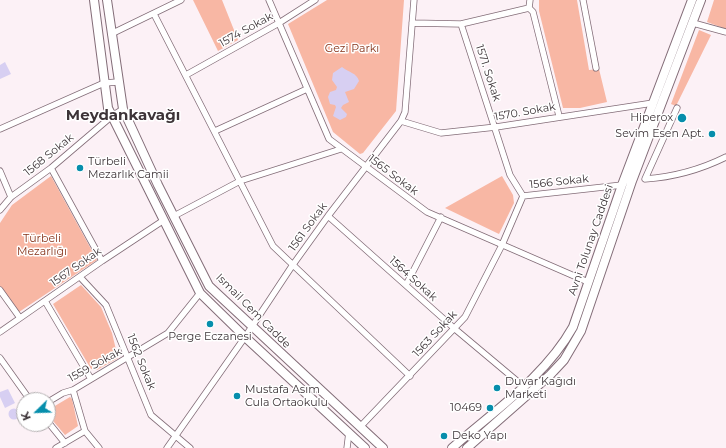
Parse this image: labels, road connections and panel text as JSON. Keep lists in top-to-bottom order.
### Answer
{
  "streets": {
    "main road": ["Avni Tolunay Caddesi", "Ismail Cem Cadde"],
    "street": [
      "1574 Sokak",
      "1571. Sokak",
      "1570. Sokak",
      "1568 Sokak",
      "1565 Sokak",
      "1566 Sokak",
      "1561 Sokak",
      "1567 Sokak",
      "1564 Sokak",
      "1563 Sokak",
      "1562 Sokak",
      "1559 Sokak"
    ]
  },
  "crossings": [
    ["1574 Sokak", "1565 Sokak"],
    ["1571. Sokak", "1570. Sokak"],
    ["1571. Sokak", "1566 Sokak"],
    ["1571. Sokak", "1563 Sokak"],
    ["1570. Sokak", "1561 Sokak"],
    ["1570. Sokak", "Avni Tolunay Caddesi"],
    ["1568 Sokak", "Ismail Cem Cadde"],
    ["1565 Sokak", "1561 Sokak"],
    ["1565 Sokak", "Avni Tolunay Caddesi"],
    ["1565 Sokak", "1563 Sokak"],
    ["1566 Sokak", "Avni Tolunay Caddesi"],
    ["1566 Sokak", "1563 Sokak"],
    ["1561 Sokak", "1564 Sokak"],
    ["1561 Sokak", "Ismail Cem Cadde"],
    ["1561 Sokak", "1562 Sokak"],
    ["Avni Tolunay Caddesi", "1564 Sokak"],
    ["1567 Sokak", "Ismail Cem Cadde"],
    ["1567 Sokak", "1562 Sokak"],
    ["1564 Sokak", "1563 Sokak"],
    ["Ismail Cem Cadde", "1563 Sokak"],
    ["Ismail Cem Cadde", "1559 Sokak"],
    ["1562 Sokak", "1559 Sokak"]
  ],
  "districts": ["Meydankavağı"],
  "parks": ["Gezi Parkı", "Türbeli Mezarlığı"],
  "places": [
    "Hiperox",
    "Sevim Esen Apt.",
    "Türbeli Mezarlık Camii",
    "Perge Eczanesi",
    "Duvar Kağıdı Marketi",
    "Mustafa Asım Cula Ortaokulu",
    "10469",
    "Deko Yapı"
  ],
  "north": "bottom left"
}
